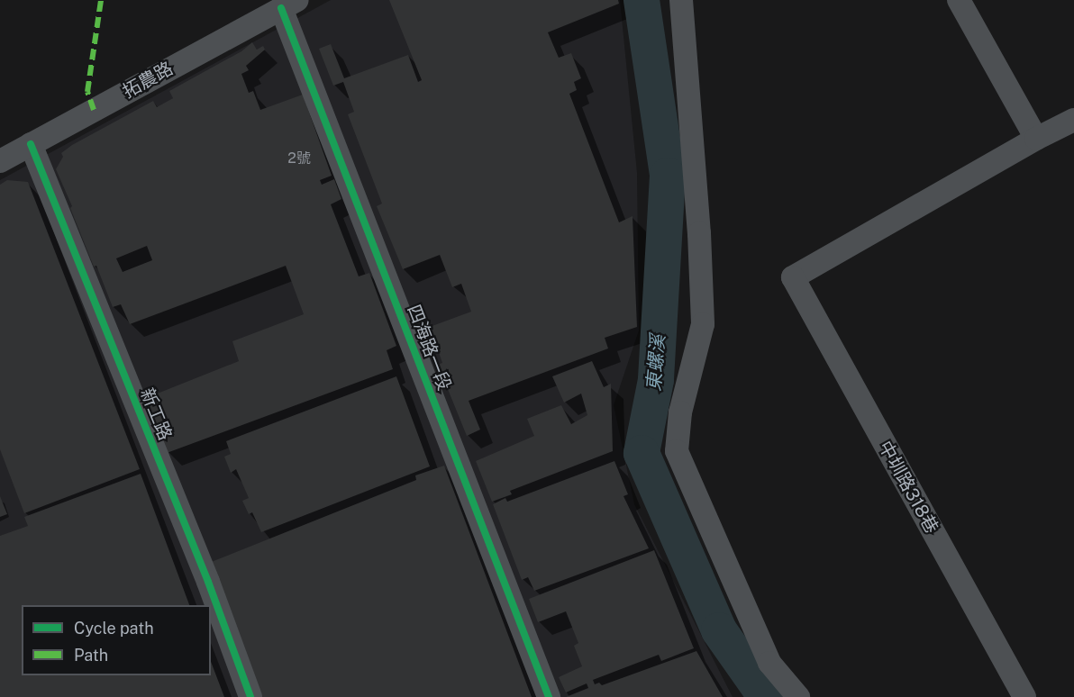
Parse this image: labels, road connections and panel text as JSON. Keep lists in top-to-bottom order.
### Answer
{
  "streets": {
    "street": [
      "拓農路",
      "四海路一段",
      "新工路",
      "中圳路318巷"
    ]
  },
  "crossings": [
    ["拓農路", "四海路一段"],
    ["拓農路", "新工路"]
  ],
  "water": ["東螺溪"],
  "house_numbers": ["2號"],
  "legend": ["Cycle path", "Path"]
}
